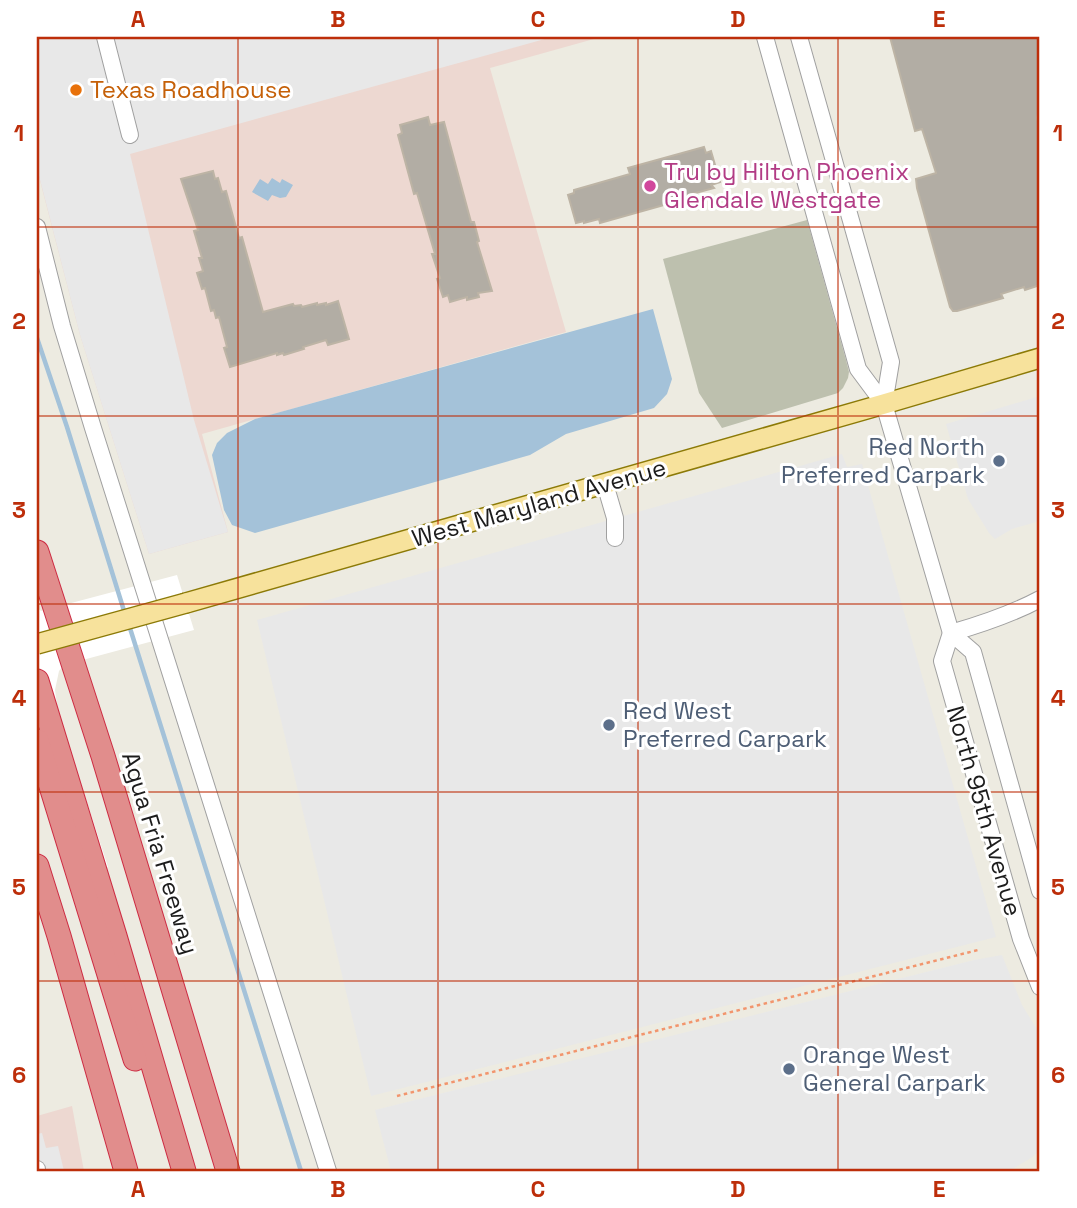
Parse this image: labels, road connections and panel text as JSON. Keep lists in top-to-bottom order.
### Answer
{
  "streets": {
    "highway": ["Agua Fria Freeway"],
    "main road": ["West Maryland Avenue"],
    "street": ["North 95th Avenue"]
  },
  "crossings": [
    ["West Maryland Avenue", "North 95th Avenue"]
  ],
  "places": [
    "Texas Roadhouse",
    "Tru by Hilton Phoenix Glendale Westgate",
    "Red North Preferred Carpark",
    "Red West Preferred Carpark",
    "Orange West General Carpark"
  ],
  "grid": {
    "columns": [
      "A",
      "B",
      "C",
      "D",
      "E"
    ],
    "rows": [
      "1",
      "2",
      "3",
      "4",
      "5",
      "6"
    ]
  }
}
